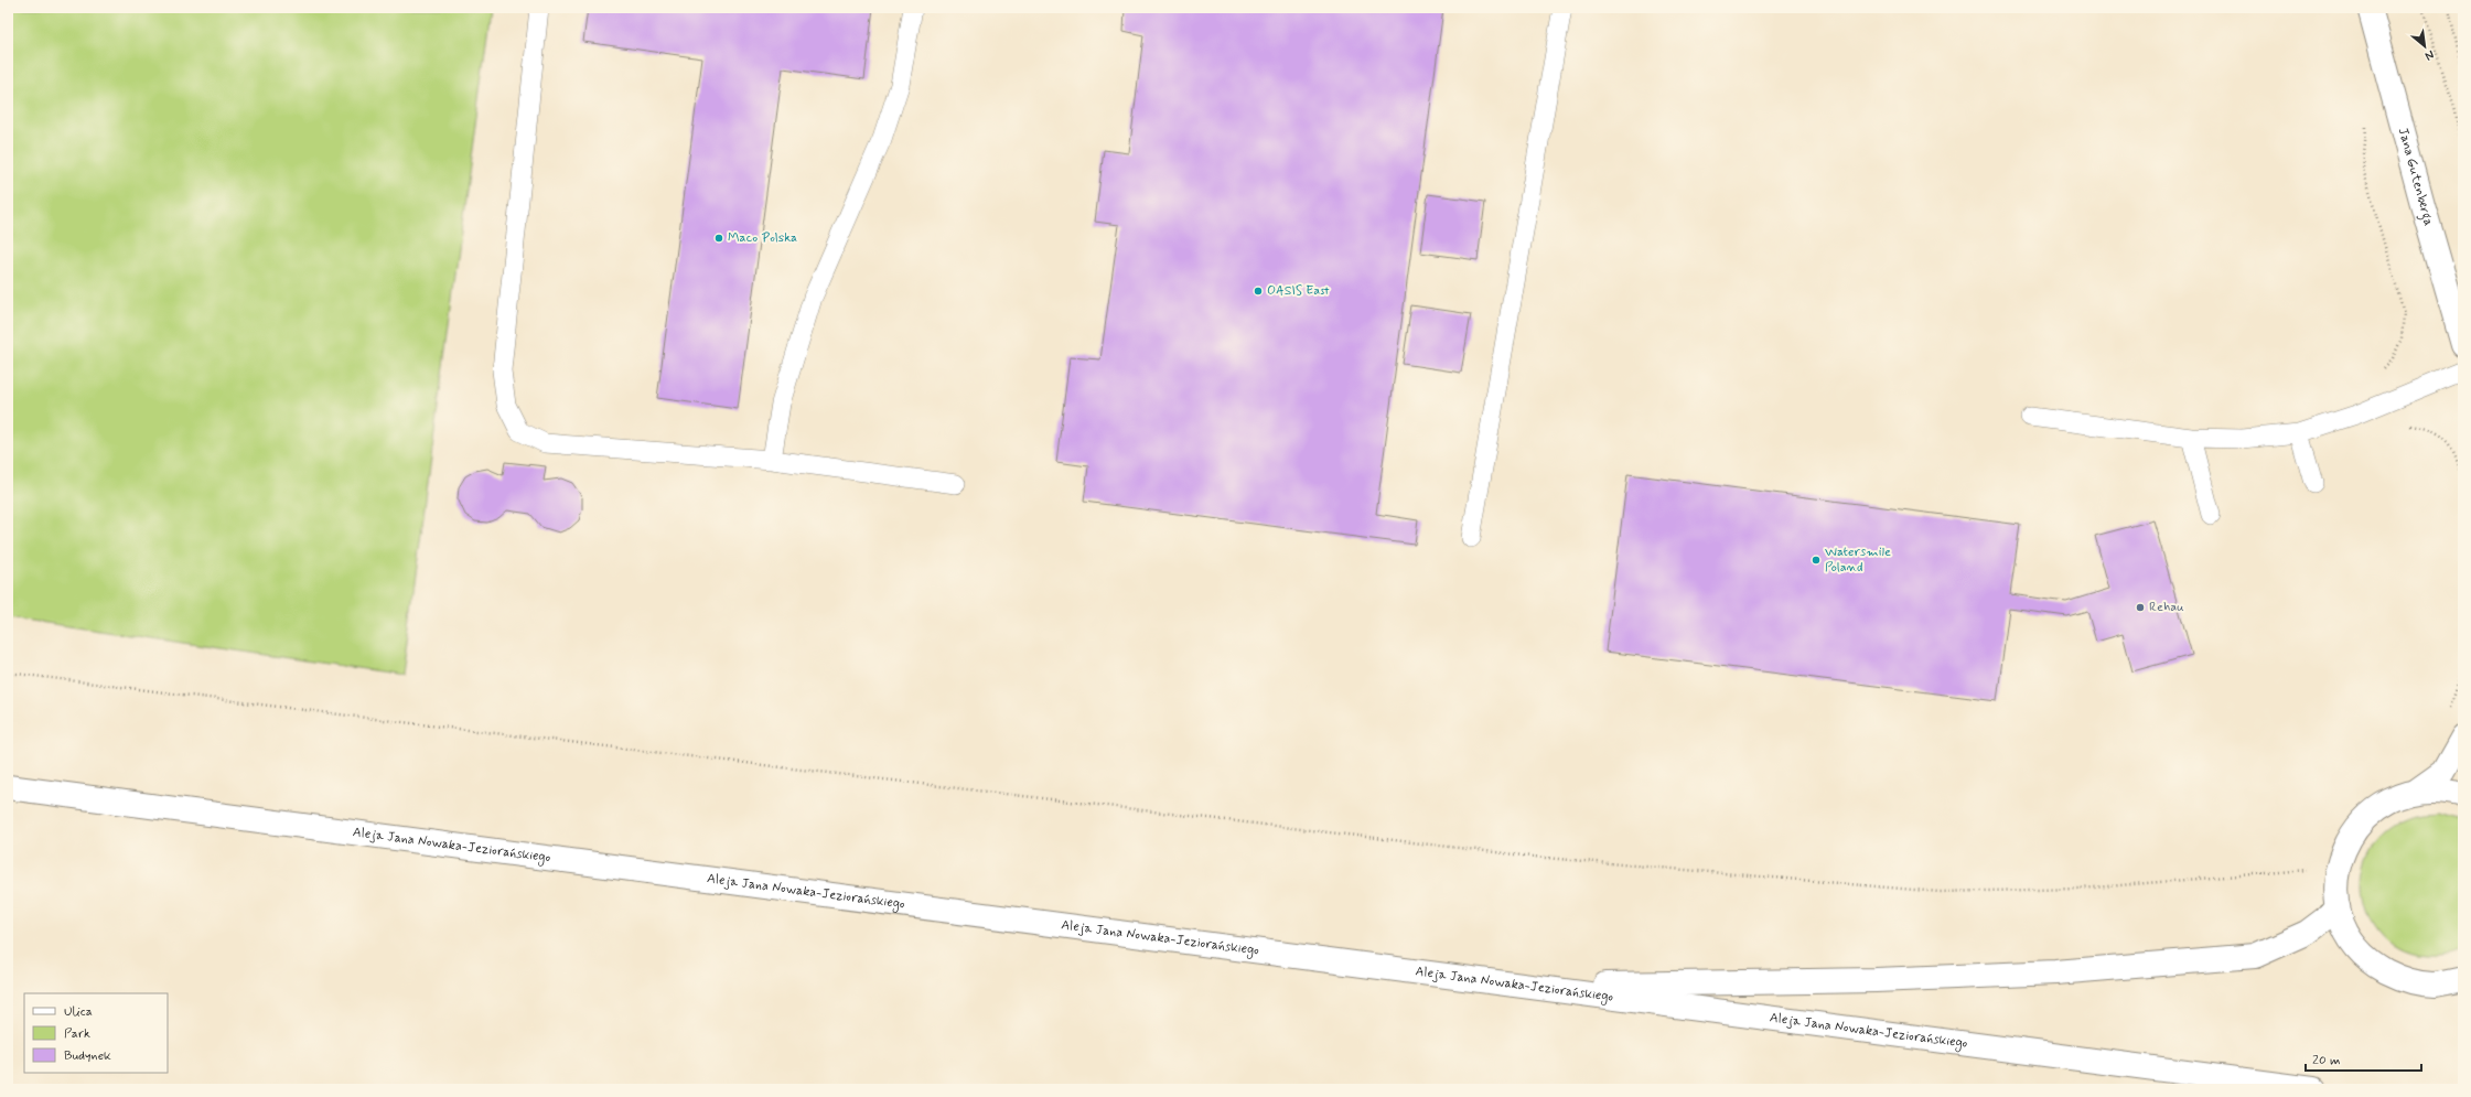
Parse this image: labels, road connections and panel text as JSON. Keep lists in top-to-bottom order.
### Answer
{
  "streets": {
    "main road": ["Jana Gutenberga", "Aleja Jana Nowaka-Jeziorańskiego"]
  },
  "places": [
    "Maco Polska",
    "OASIS East",
    "Watersmile Poland",
    "Rehau"
  ],
  "legend": ["Ulica", "Park", "Budynek"],
  "scale_bar": "20 m",
  "north": "bottom right"
}
